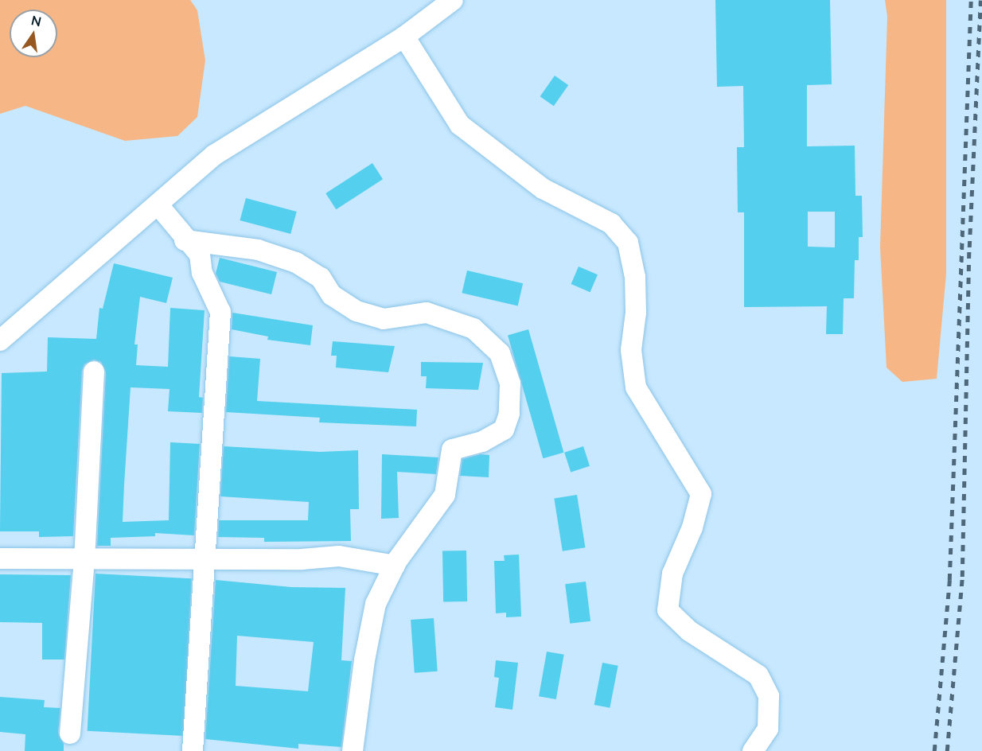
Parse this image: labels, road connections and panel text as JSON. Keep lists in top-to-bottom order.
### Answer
{
  "north": "top"
}
